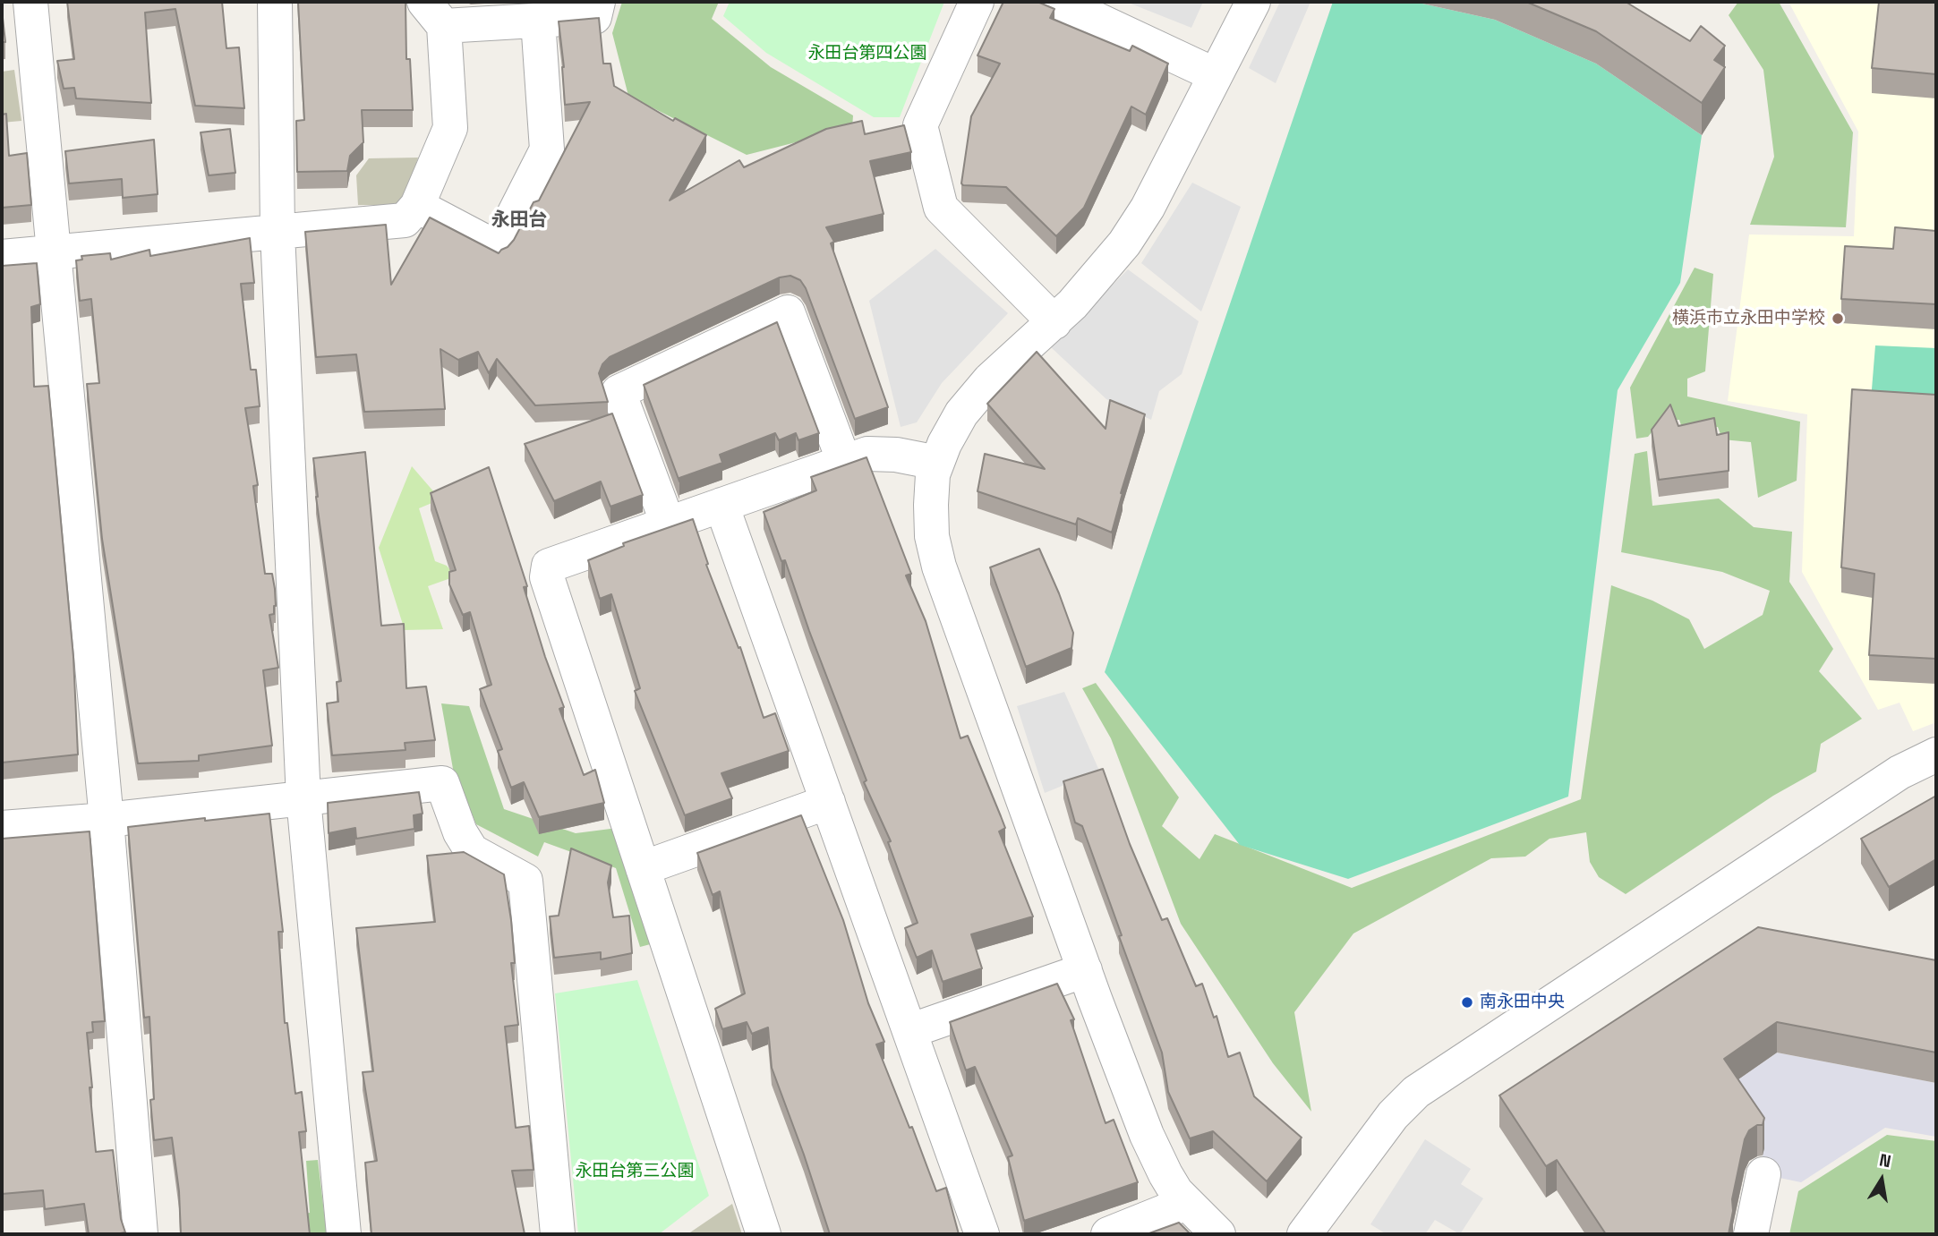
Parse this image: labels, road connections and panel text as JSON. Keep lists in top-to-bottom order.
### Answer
{
  "districts": ["永田台"],
  "parks": ["永田台第四公園", "永田台第三公園"],
  "places": ["横浜市立永田中学校", "南永田中央"],
  "north": "top"
}
